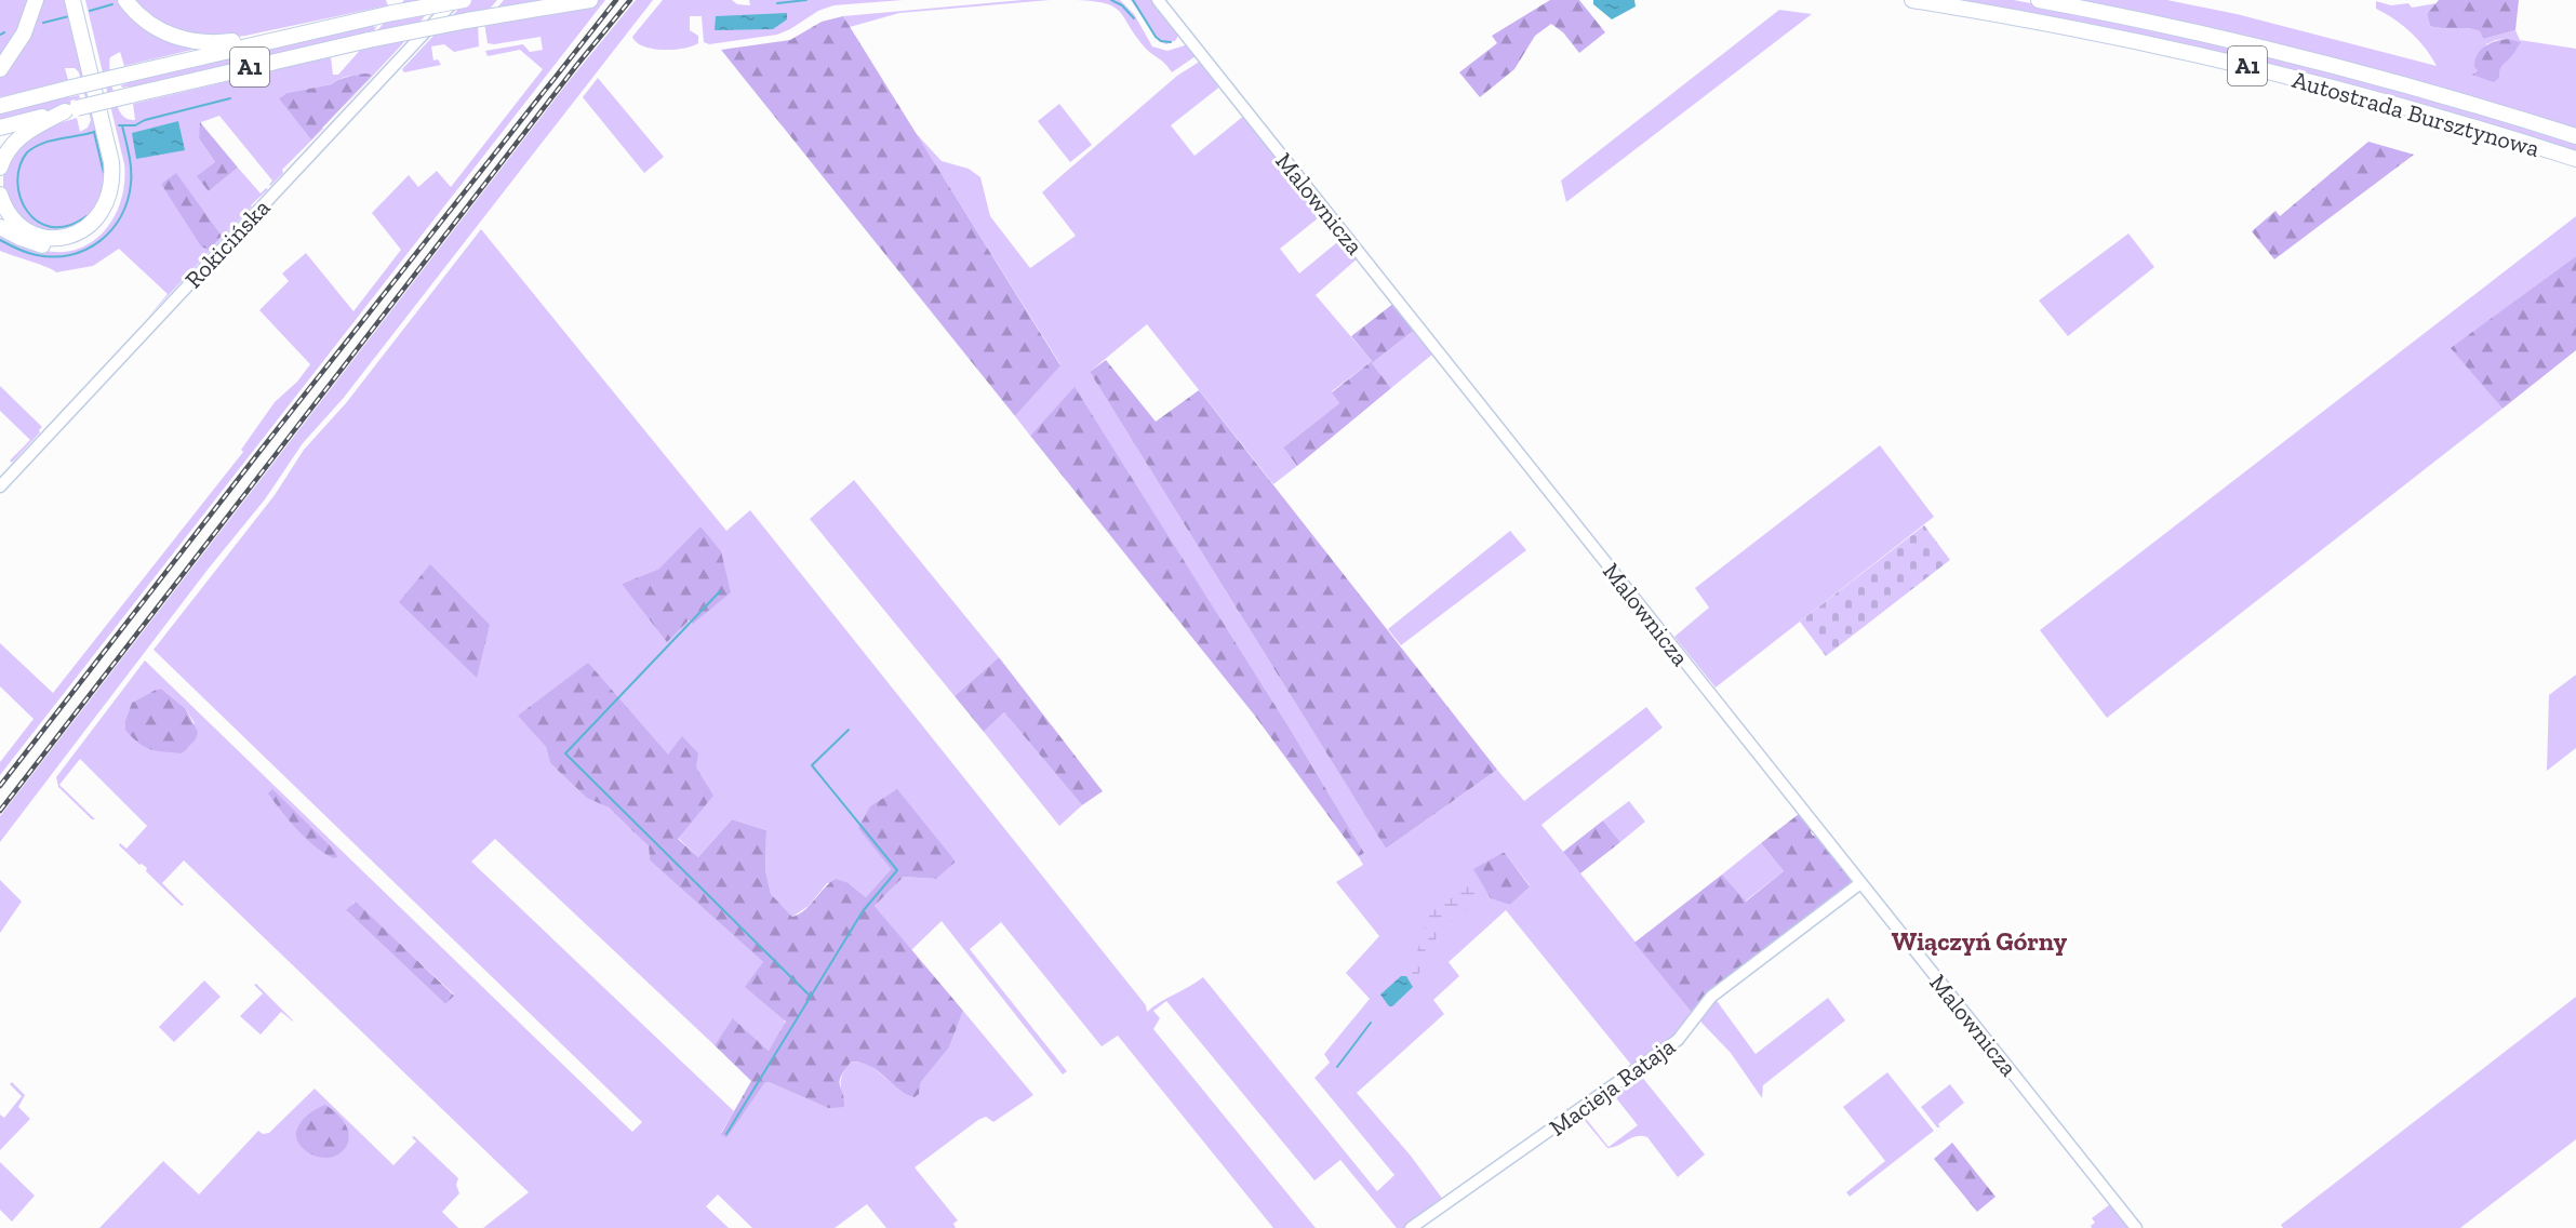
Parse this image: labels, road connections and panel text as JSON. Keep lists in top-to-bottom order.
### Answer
{
  "streets": {
    "highway": ["A1", "Autostrada Bursztynowa"],
    "street": ["Malownicza", "Rokicińska", "Macieja Rataja"]
  },
  "crossings": [
    ["Malownicza", "Macieja Rataja"]
  ],
  "districts": ["Wiączyń Górny"]
}
